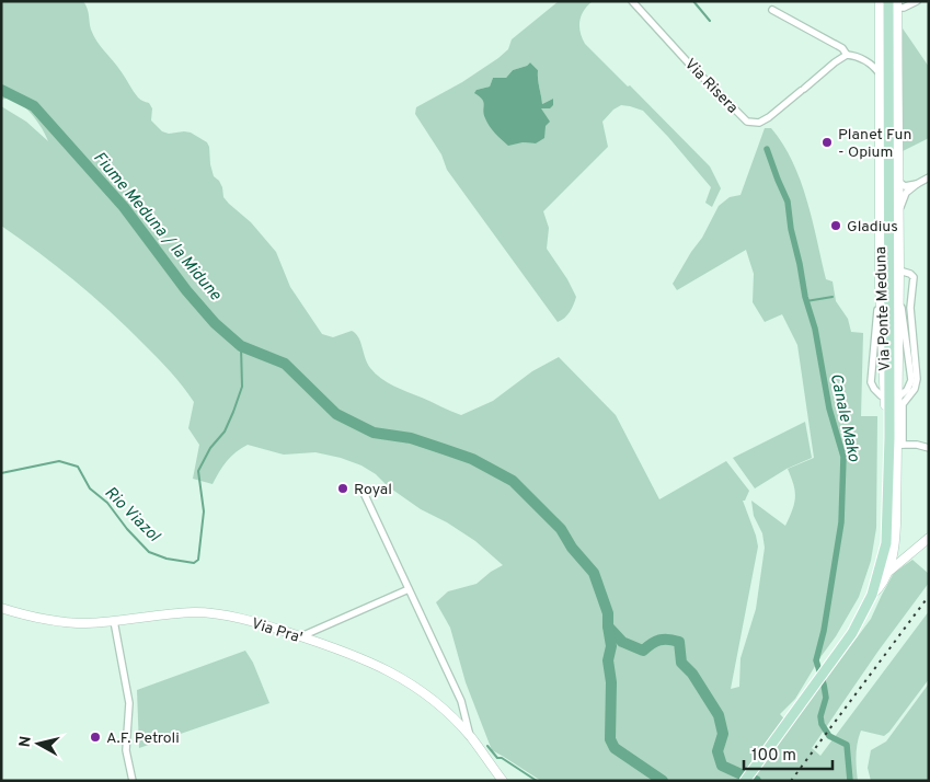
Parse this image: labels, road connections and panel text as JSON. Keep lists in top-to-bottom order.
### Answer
{
  "streets": {
    "main road": ["Via Ponte Meduna"],
    "street": ["Via Risera", "Via Pra'"]
  },
  "water": ["Fiume Meduna / la Midune", "Canale Mako", "Rio Viazol"],
  "places": [
    "Planet Fun - Opium",
    "Gladius",
    "Royal",
    "A.F. Petroli"
  ],
  "scale_bar": "100 m",
  "north": "left"
}
